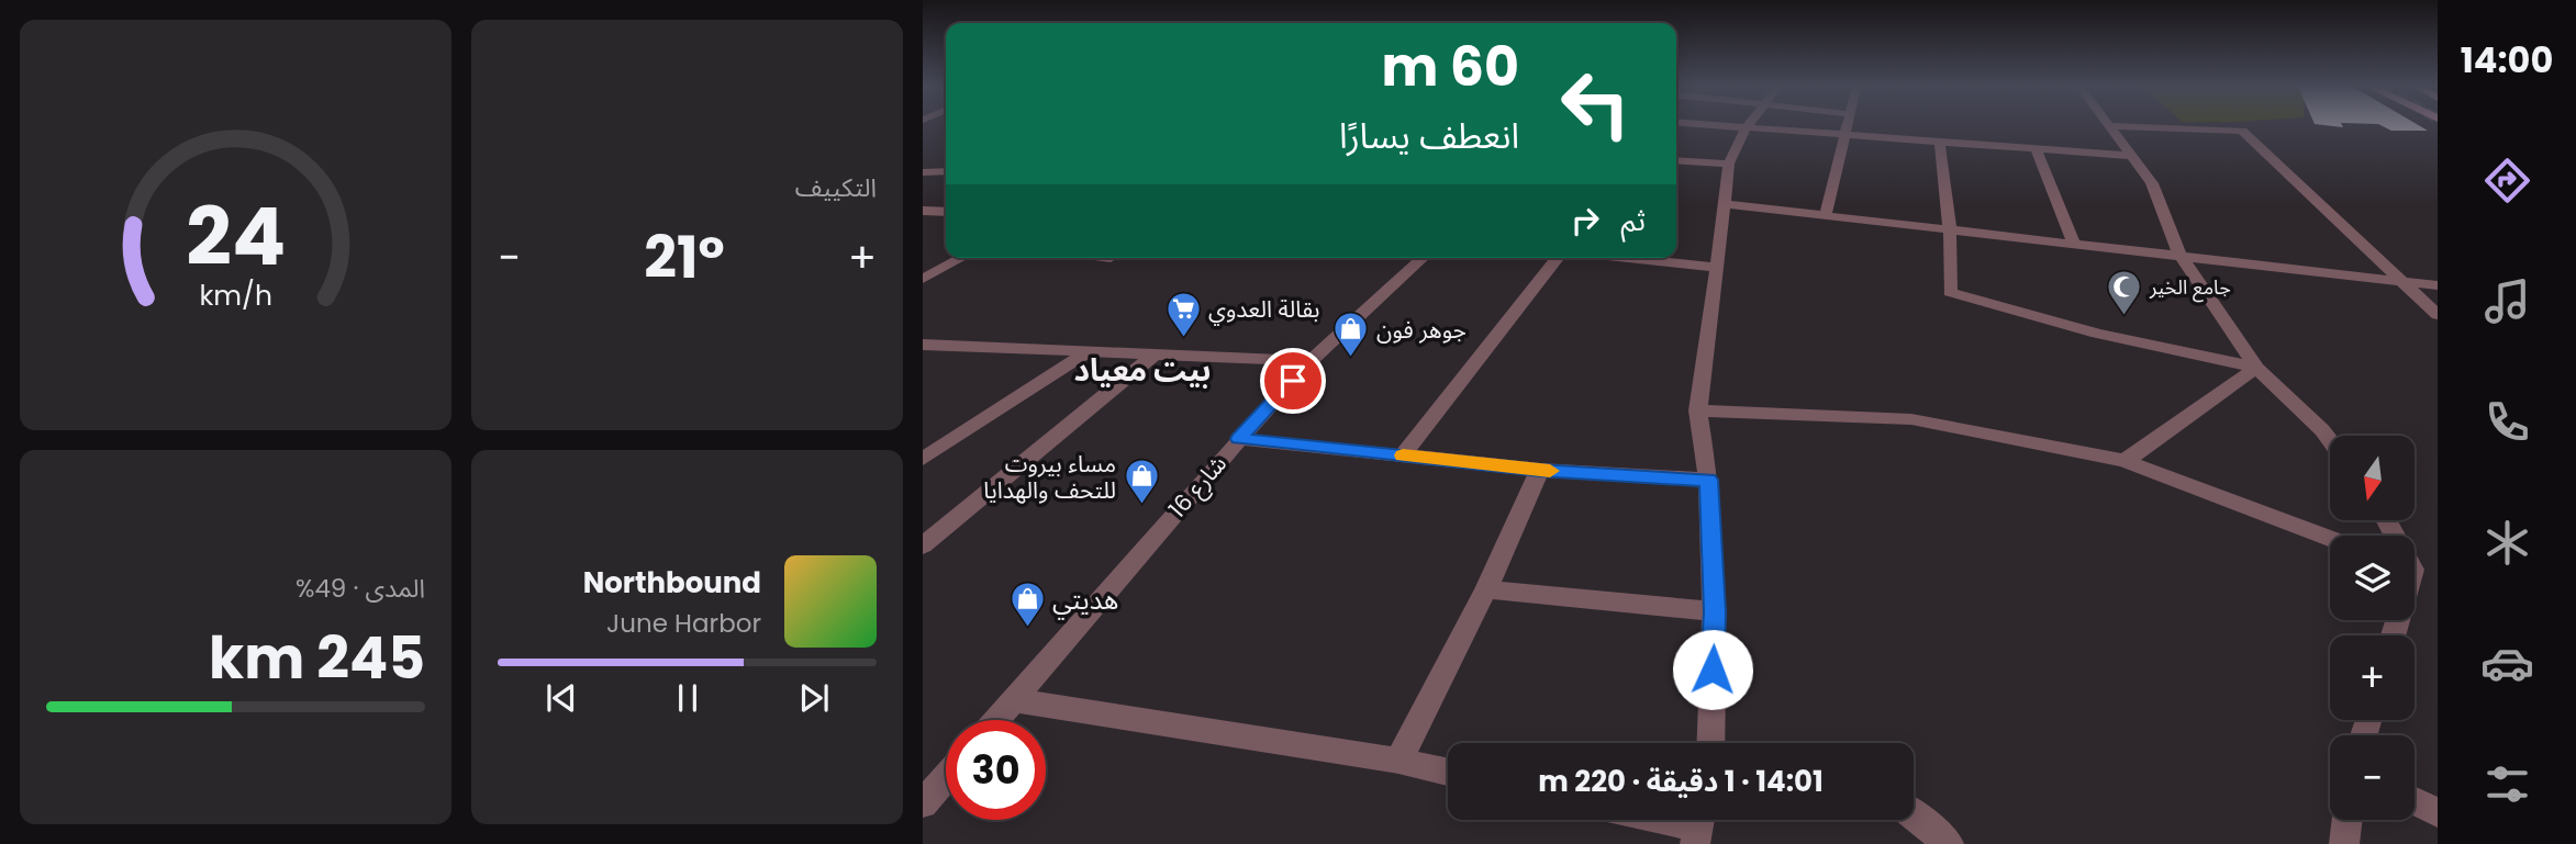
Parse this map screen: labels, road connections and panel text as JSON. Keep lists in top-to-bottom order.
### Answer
{
  "streets": {
    "street": ["شارع 16"]
  },
  "districts": ["بيت معياد"],
  "places": {
    "mosque": ["جامع الخير"],
    "supermarket": ["بقالة العدوي"],
    "shop": ["جوهر فون", "مساء بيروت للتحف والهدايا", "هديتي"]
  },
  "north": "bottom",
  "page": {
    "tabs": "14:00",
    "tile": [
      "التكييف",
      ["المدى · 49%", "245 km"]
    ],
    "turn": ["60 m", "انعطف يسارًا"],
    "then": "ثم",
    "heat": ["−", "21°", "+"],
    "map_buttons": ["+", "−"],
    "song": ["Northbound", "June Harbor"],
    "limit": "30",
    "trip": "14:01 · 1 دقيقة · 220 m",
    "gauge": ["24", "km/h"]
  }
}
